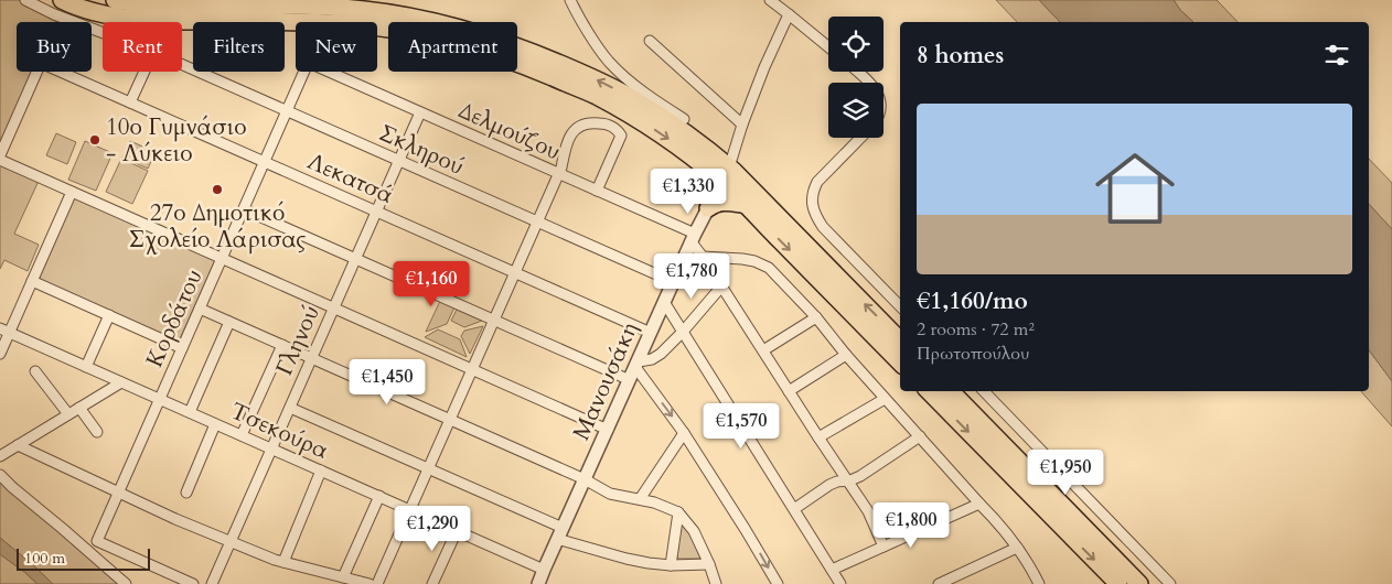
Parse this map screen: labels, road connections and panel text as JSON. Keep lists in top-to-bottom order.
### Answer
{
  "streets": {
    "street": [
      "Δελμούζου",
      "Σκληρού",
      "Λεκατσά",
      "Κορδάτου",
      "Γληνού",
      "Μανουσάκη",
      "Τσεκούρα"
    ]
  },
  "crossings": [
    ["Δελμούζου", "Γληνού"],
    ["Δελμούζου", "Μανουσάκη"],
    ["Σκληρού", "Κορδάτου"],
    ["Σκληρού", "Γληνού"],
    ["Σκληρού", "Μανουσάκη"],
    ["Λεκατσά", "Κορδάτου"],
    ["Λεκατσά", "Γληνού"],
    ["Λεκατσά", "Μανουσάκη"],
    ["Κορδάτου", "Τσεκούρα"],
    ["Γληνού", "Τσεκούρα"],
    ["Μανουσάκη", "Τσεκούρα"]
  ],
  "places": ["10ο Γυμνάσιο - Λύκειο", "27ο Δημοτικό Σχολείο Λάρισας"],
  "scale_bar": "100 m",
  "page": {
    "chip": [
      "Buy",
      "Rent",
      "Filters",
      "New",
      "Apartment"
    ],
    "heading": "8 homes",
    "list": [
      {
        "name": "€1,160/mo",
        "note": "2 rooms · 72 m² · Πρωτοπούλου"
      }
    ],
    "price": [
      "€1,330",
      "€1,780",
      "€1,160",
      "€1,450",
      "€1,570",
      "€1,950",
      "€1,800",
      "€1,290"
    ],
    "scale": "100 m"
  }
}
